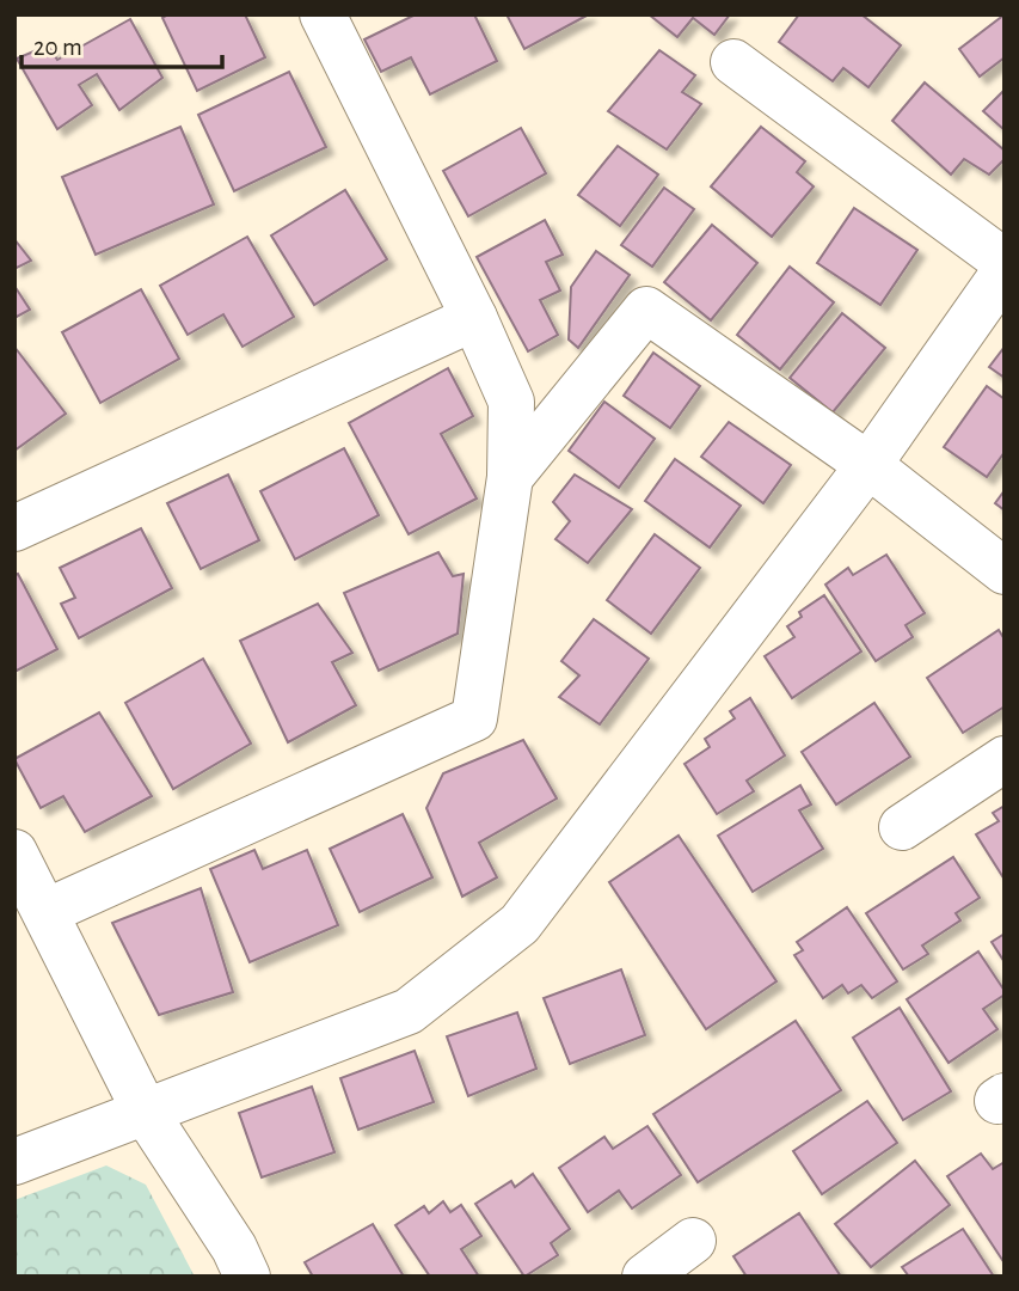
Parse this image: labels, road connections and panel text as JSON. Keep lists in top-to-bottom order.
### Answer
{
  "scale_bar": "20 m"
}
